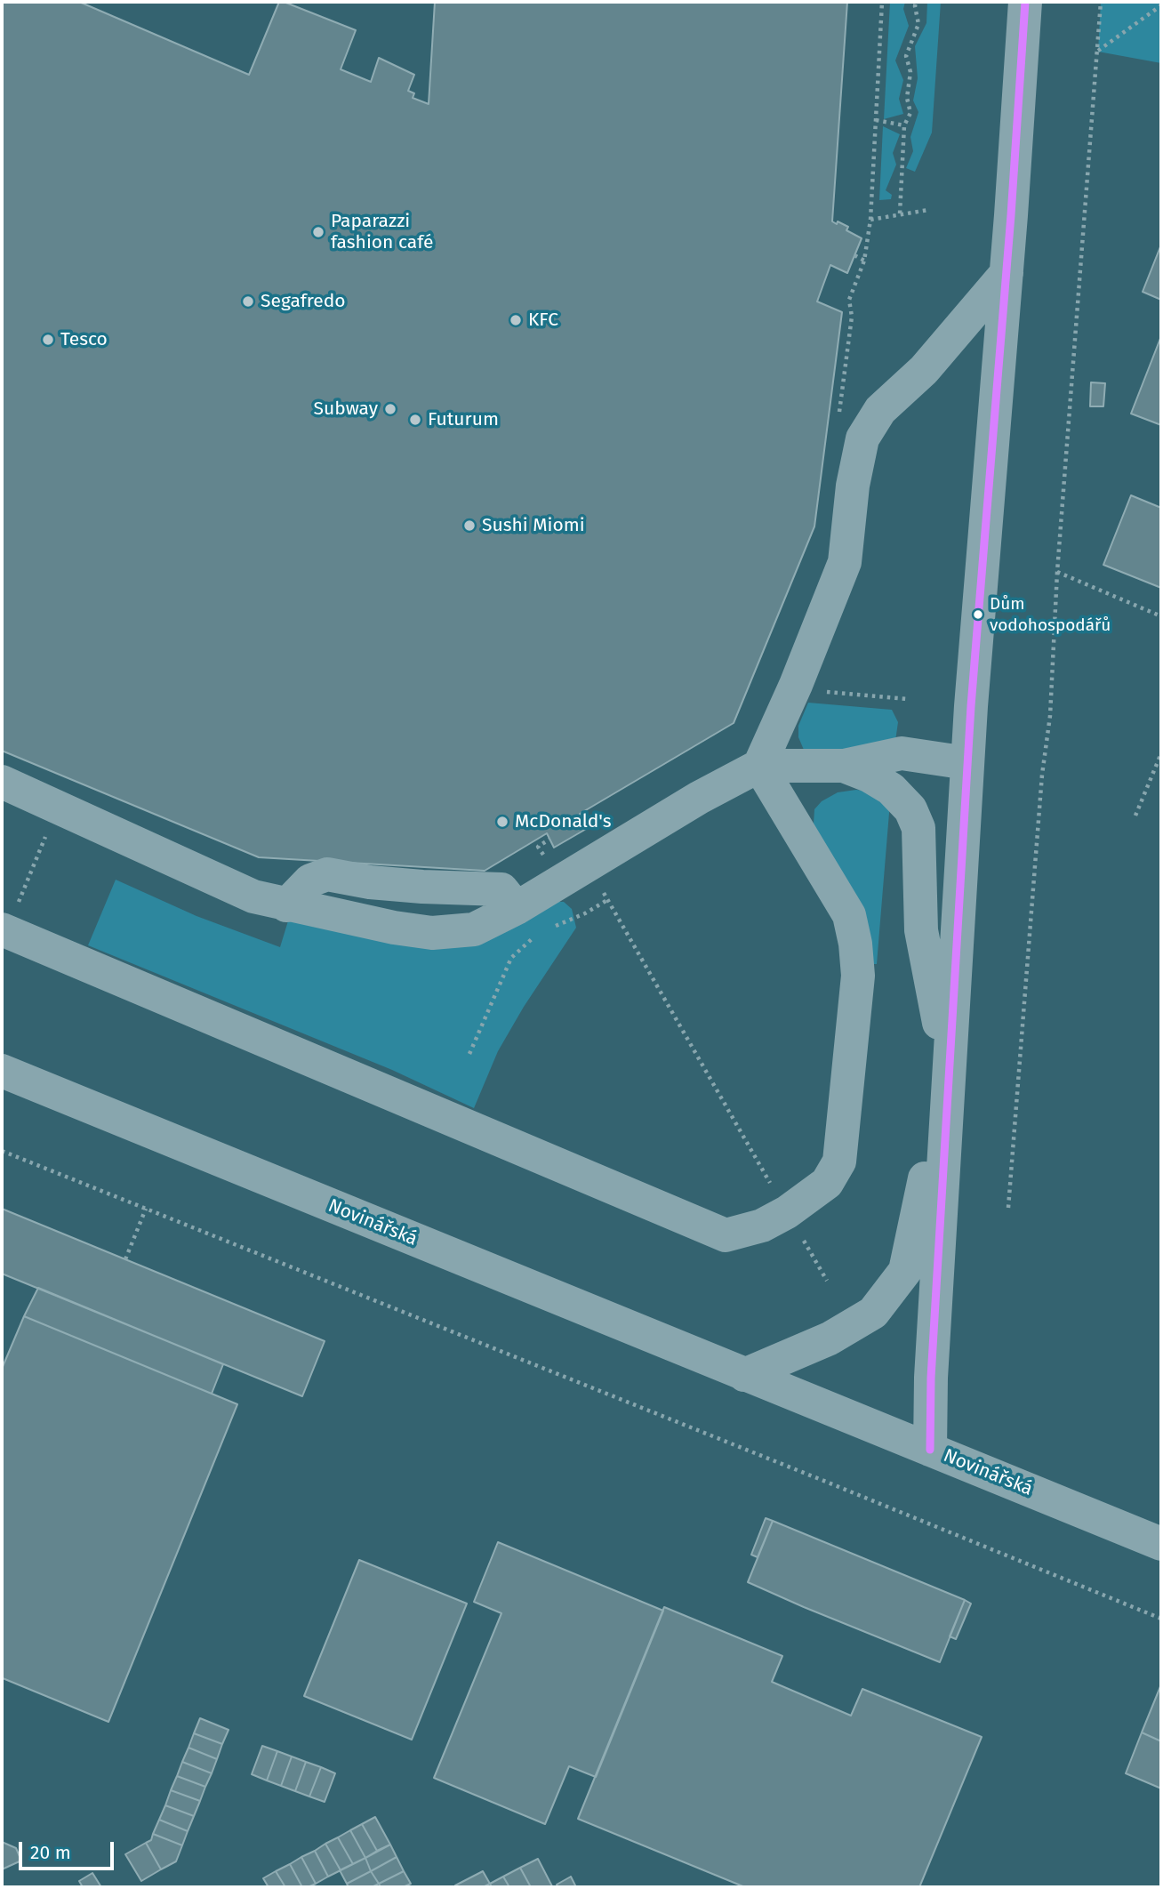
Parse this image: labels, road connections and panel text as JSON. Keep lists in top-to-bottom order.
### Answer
{
  "streets": {
    "street": ["Novinářská"]
  },
  "places": [
    "Paparazzi fashion café",
    "Segafredo",
    "KFC",
    "Tesco",
    "Subway",
    "Futurum",
    "Sushi Miomi",
    "Dům vodohospodářů",
    "McDonald's"
  ],
  "scale_bar": "20 m"
}
